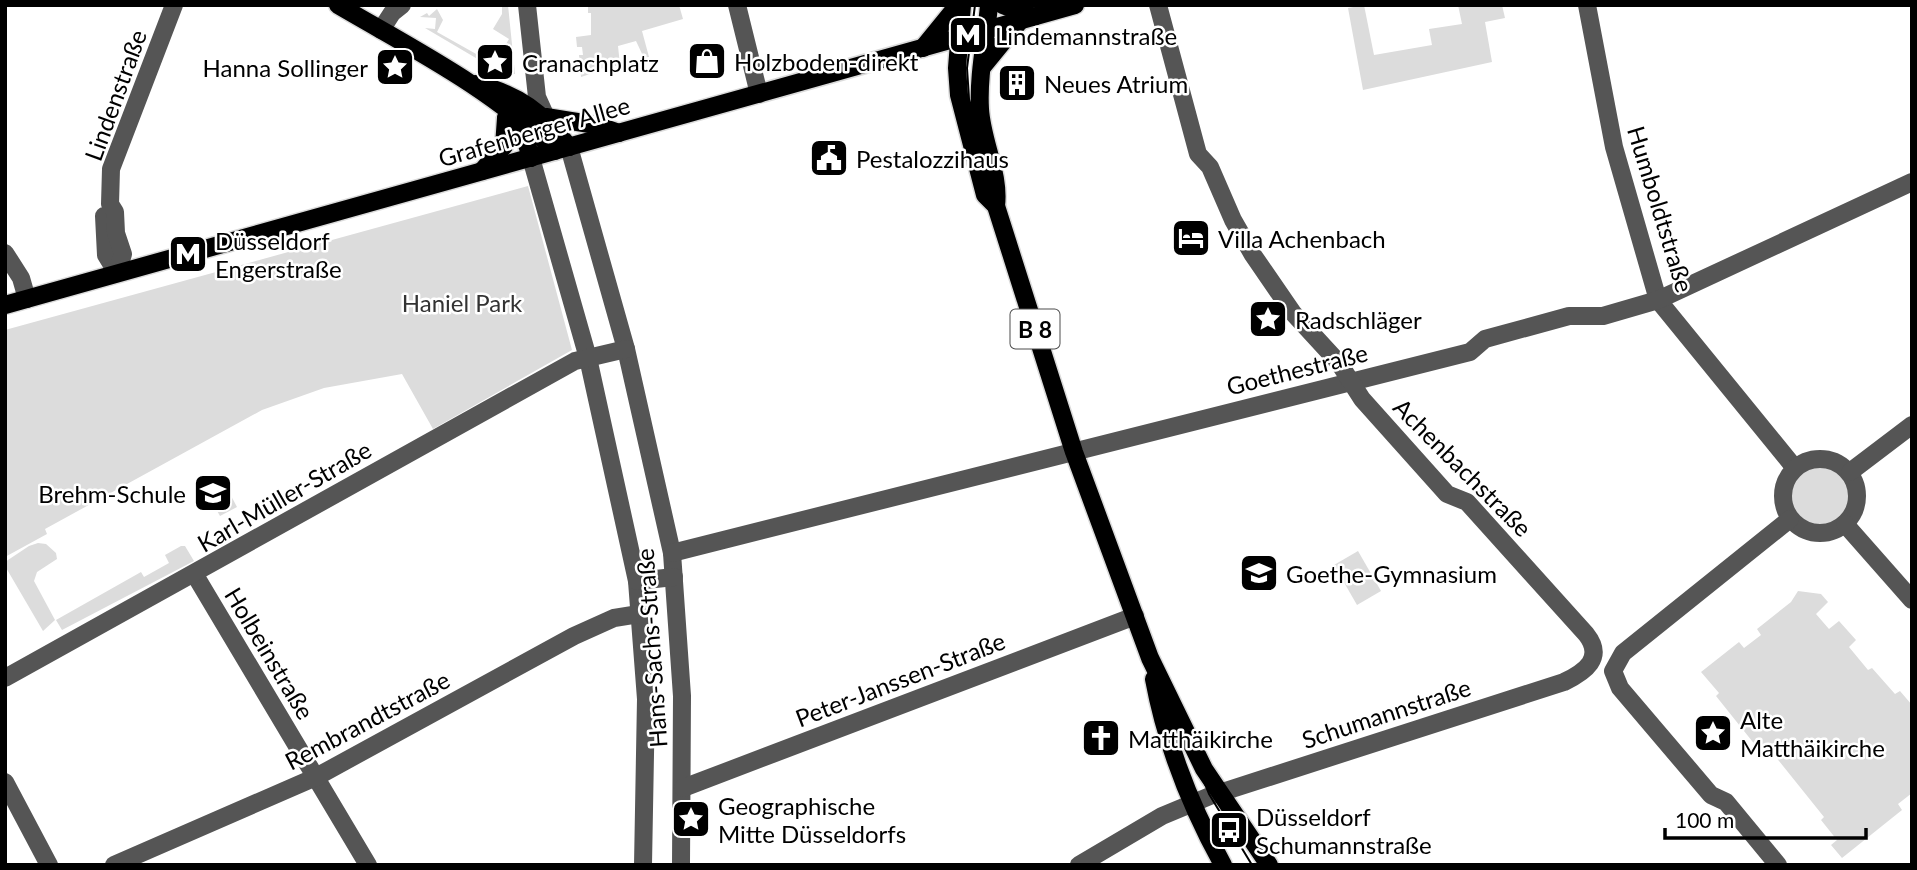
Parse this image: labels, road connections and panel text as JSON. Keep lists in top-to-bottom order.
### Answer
{
  "streets": {
    "main road": ["Grafenberger Allee", "B 8"],
    "street": [
      "Lindenstraße",
      "Humboldtstraße",
      "Goethestraße",
      "Achenbachstraße",
      "Karl-Müller-Straße",
      "Hans-Sachs-Straße",
      "Holbeinstraße",
      "Peter-Janssen-Straße",
      "Schumannstraße",
      "Rembrandtstraße"
    ]
  },
  "crossings": [
    ["Lindenstraße", "Grafenberger Allee"],
    ["Grafenberger Allee", "B 8"],
    ["Grafenberger Allee", "Hans-Sachs-Straße"],
    ["Humboldtstraße", "Goethestraße"],
    ["B 8", "Goethestraße"],
    ["B 8", "Peter-Janssen-Straße"],
    ["B 8", "Schumannstraße"],
    ["Goethestraße", "Achenbachstraße"],
    ["Goethestraße", "Hans-Sachs-Straße"],
    ["Achenbachstraße", "Schumannstraße"],
    ["Karl-Müller-Straße", "Hans-Sachs-Straße"],
    ["Karl-Müller-Straße", "Holbeinstraße"],
    ["Hans-Sachs-Straße", "Peter-Janssen-Straße"],
    ["Hans-Sachs-Straße", "Rembrandtstraße"],
    ["Holbeinstraße", "Rembrandtstraße"]
  ],
  "parks": ["Haniel Park"],
  "places": {
    "metro station": ["Lindemannstraße", "Düsseldorf Engerstraße"],
    "shop": ["Holzboden-direkt"],
    "place": [
      "Cranachplatz",
      "Hanna Sollinger",
      "Radschläger",
      "Alte Matthäikirche",
      "Geographische Mitte Düsseldorfs"
    ],
    "building": ["Neues Atrium"],
    "public building": ["Pestalozzihaus"],
    "hotel": ["Villa Achenbach"],
    "school or university": ["Brehm-Schule", "Goethe-Gymnasium"],
    "church": ["Matthäikirche"],
    "bus stop": ["Düsseldorf Schumannstraße"]
  },
  "scale_bar": "100 m"
}
